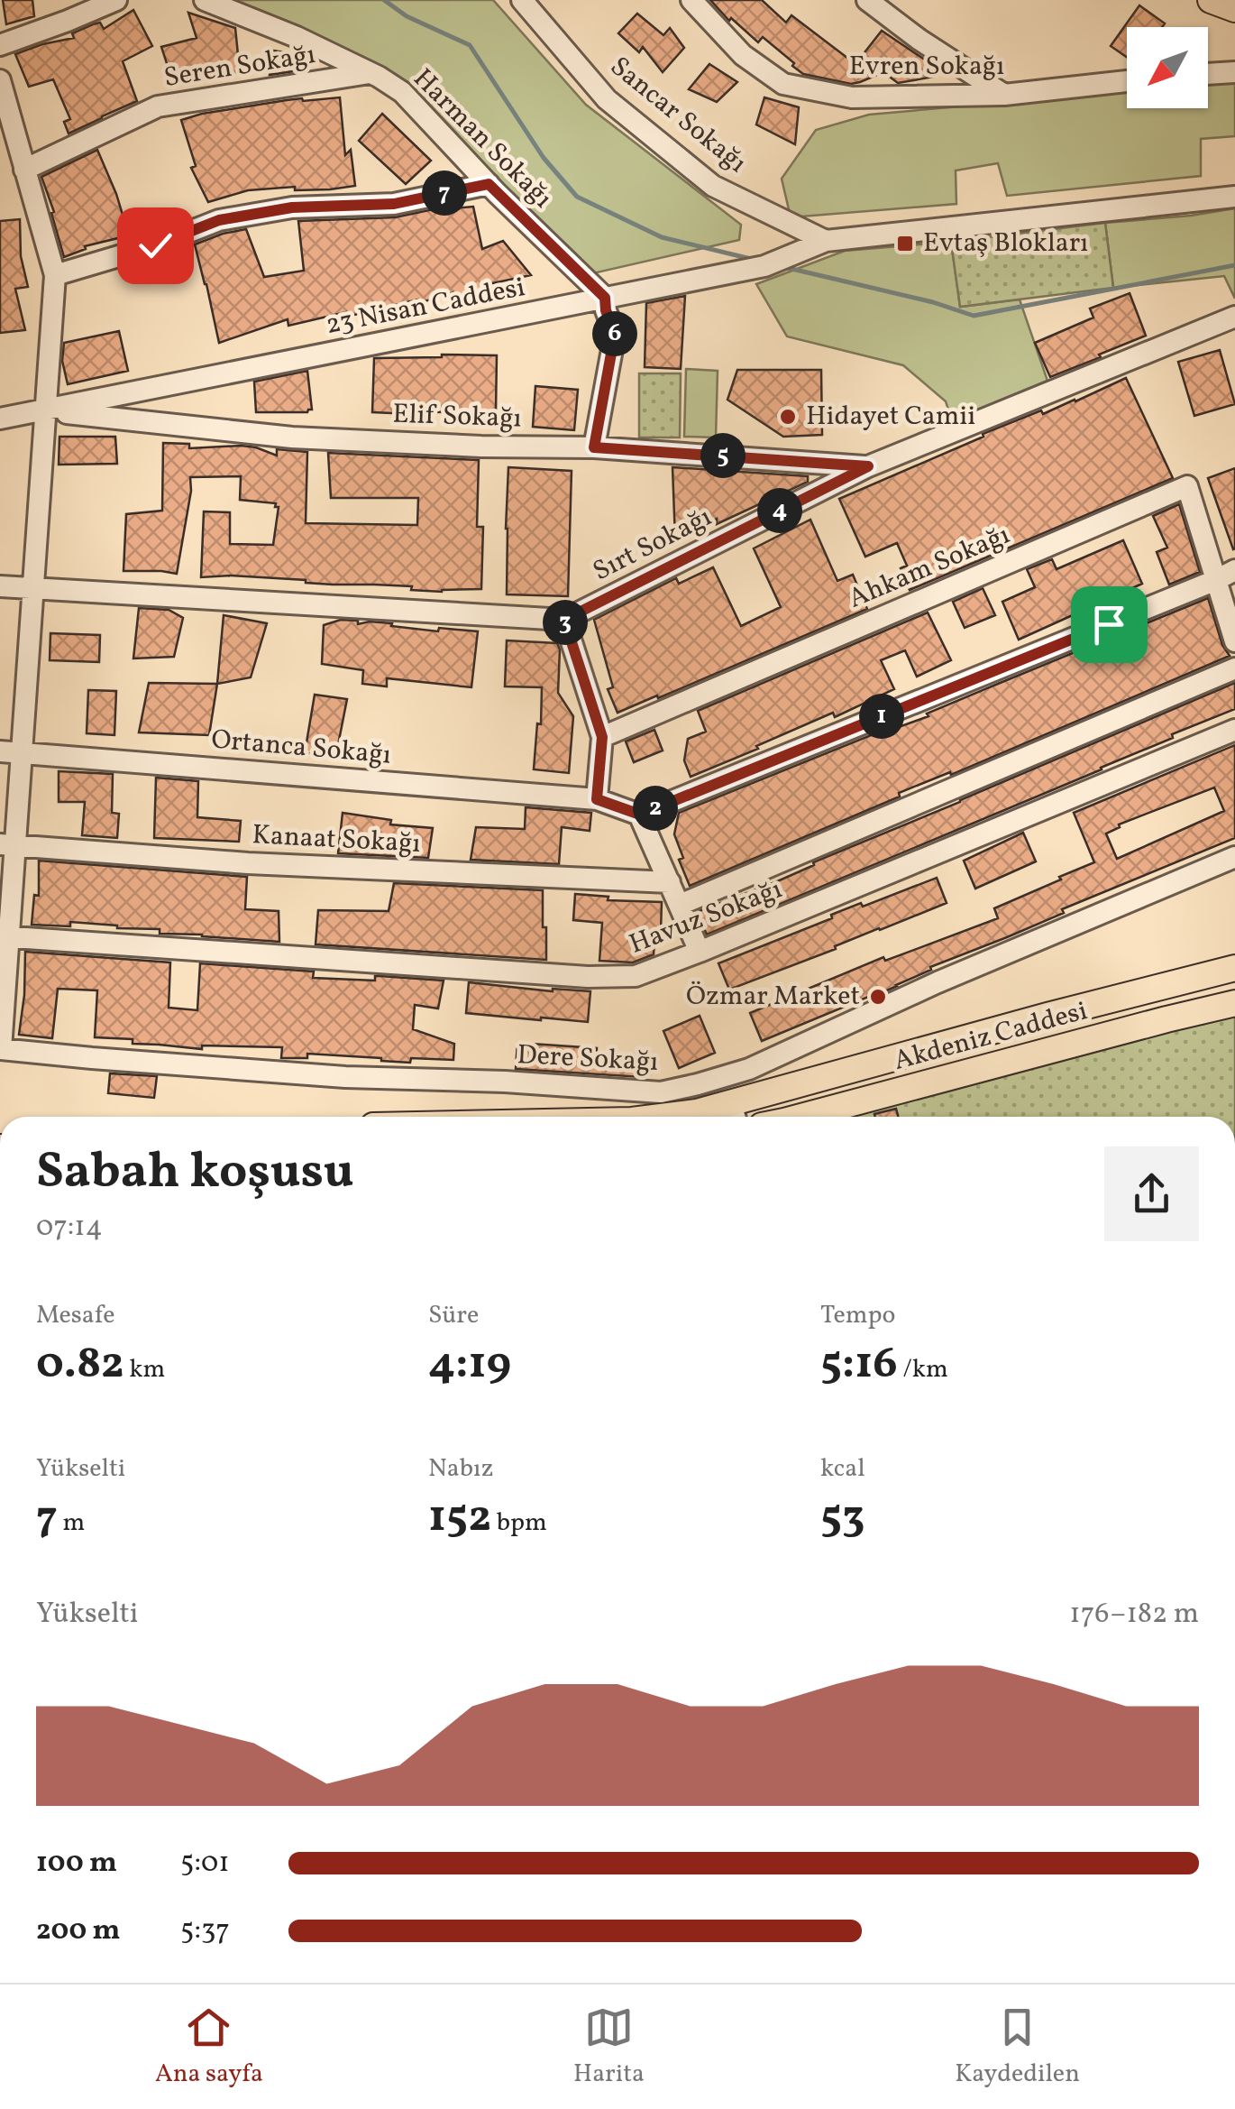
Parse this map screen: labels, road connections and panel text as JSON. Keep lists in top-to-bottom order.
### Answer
{
  "streets": {
    "main road": ["Akdeniz Caddesi"],
    "street": [
      "Seren Sokağı",
      "Evren Sokağı",
      "Sancar Sokağı",
      "Harman Sokağı",
      "23 Nisan Caddesi",
      "Elif Sokağı",
      "Sırt Sokağı",
      "Ahkam Sokağı",
      "Ortanca Sokağı",
      "Kanaat Sokağı",
      "Havuz Sokağı",
      "Dere Sokağı"
    ]
  },
  "crossings": [
    ["Seren Sokağı", "Harman Sokağı"],
    ["Sancar Sokağı", "23 Nisan Caddesi"],
    ["Harman Sokağı", "23 Nisan Caddesi"],
    ["23 Nisan Caddesi", "Elif Sokağı"],
    ["Elif Sokağı", "Sırt Sokağı"]
  ],
  "places": {
    "transit": ["Evtaş Blokları"],
    "other": ["Hidayet Camii", "Özmar Market"]
  },
  "north": "bottom left",
  "page": {
    "pins": [
      "7",
      "6",
      "5",
      "4",
      "3",
      "1",
      "2"
    ],
    "heading": ["Sabah koşusu", "07:14"],
    "stats": [
      ["Mesafe", "0.82 km"],
      ["Süre", "4:19"],
      ["Tempo", "5:16 /km"],
      ["Yükselti", "7 m"],
      ["Nabız", "152 bpm"],
      ["kcal", "53"]
    ],
    "chart": ["Yükselti", "176–182 m"],
    "list": [
      {
        "name": "100 m",
        "note": "5:01"
      },
      {
        "name": "200 m",
        "note": "5:37"
      }
    ],
    "tabs": ["Ana sayfa", "Harita", "Kaydedilen"]
  }
}
